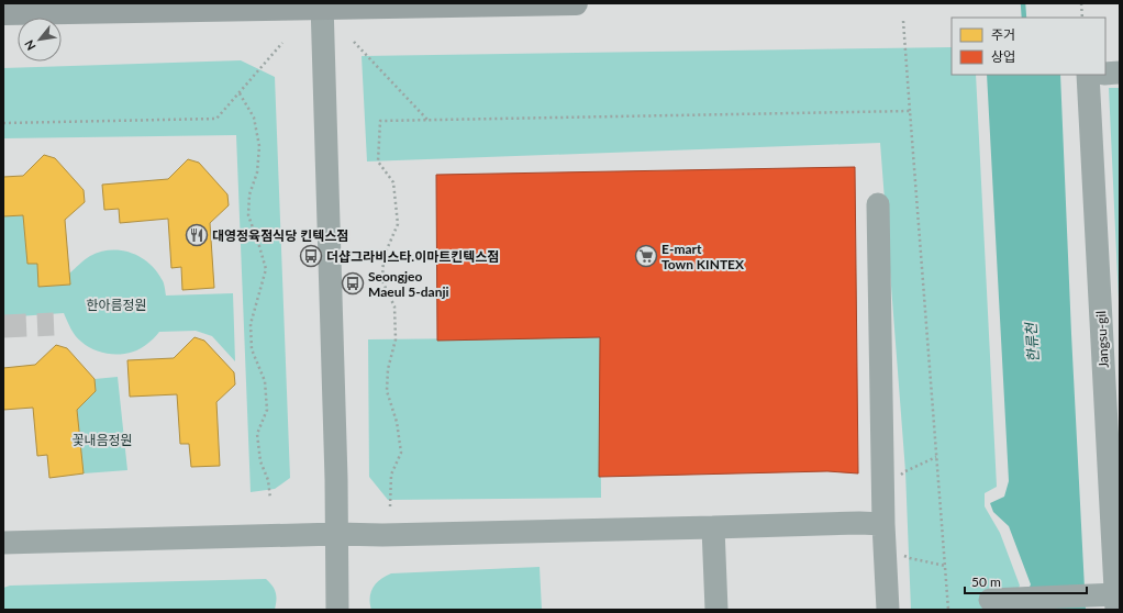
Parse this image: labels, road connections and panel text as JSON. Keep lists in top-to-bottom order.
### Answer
{
  "streets": {
    "street": ["Jangsu-gil"]
  },
  "water": ["한류천"],
  "parks": ["한아름정원", "꽃내음정원"],
  "places": {
    "restaurant": ["대영정육점식당 킨텍스점"],
    "bus stop": ["더샵그라비스타.이마트킨텍스점", "Seongjeo Maeul 5-danji"],
    "supermarket": ["E-mart Town KINTEX"]
  },
  "legend": ["주거", "상업"],
  "scale_bar": "50 m",
  "north": "bottom left"
}
